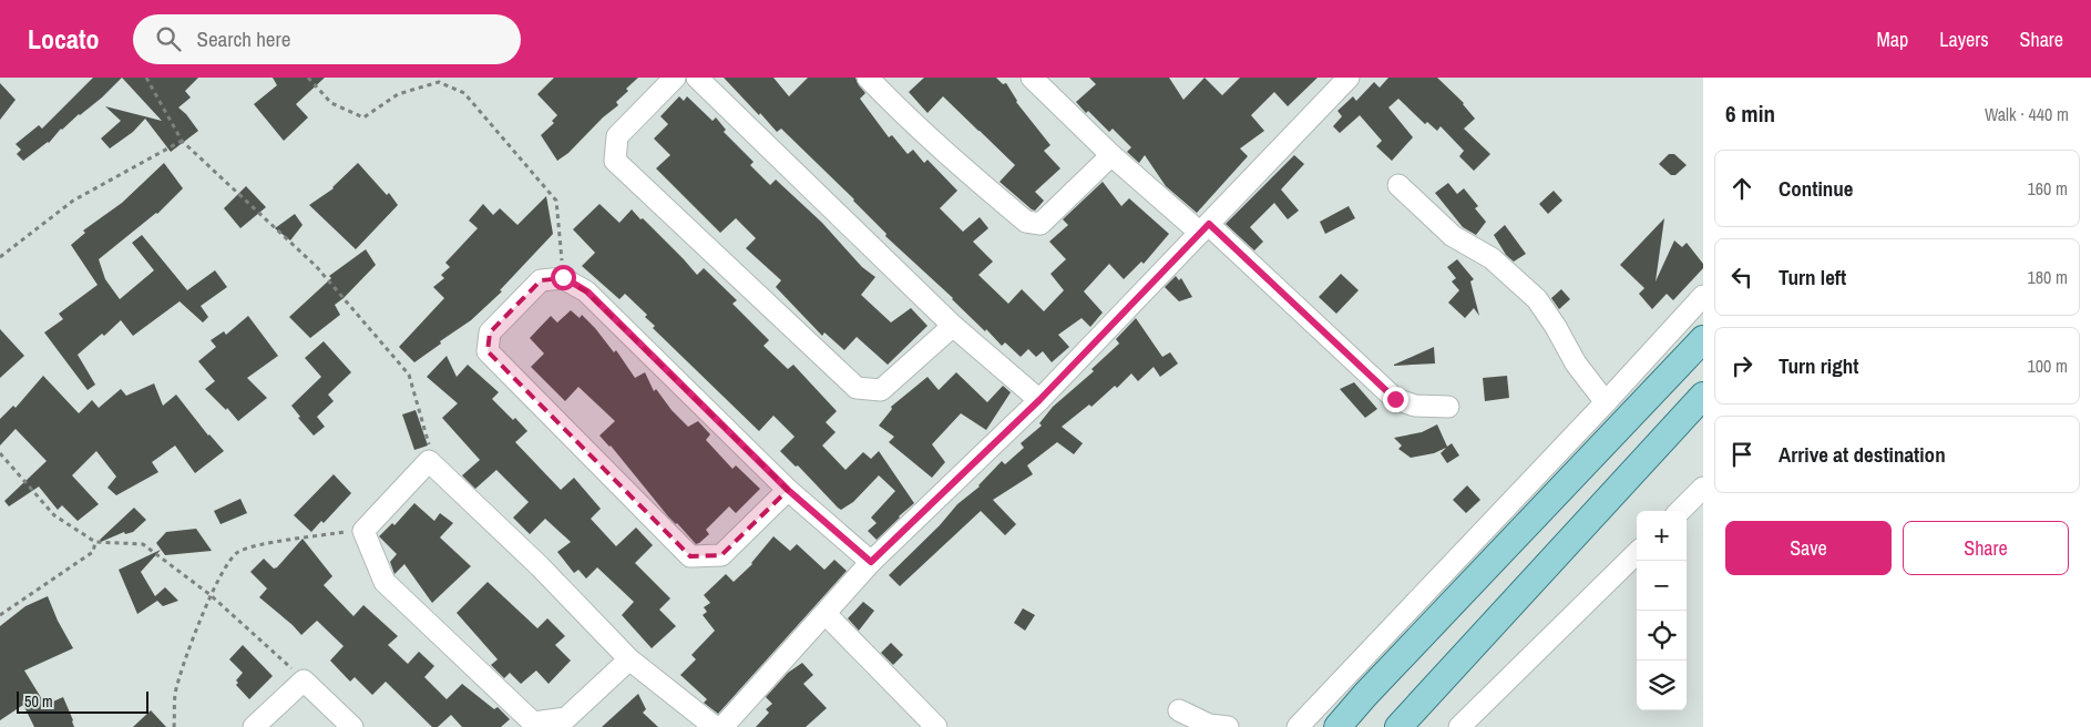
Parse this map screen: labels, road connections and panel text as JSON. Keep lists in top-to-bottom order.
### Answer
{
  "scale_bar": "50 m",
  "page": {
    "header": "Locato",
    "search": "Search here",
    "nav": ["Map", "Layers", "Share"],
    "heading": ["6 min", "Walk · 440 m"],
    "list": [
      ["Continue", "160 m"],
      ["Turn left", "180 m"],
      ["Turn right", "100 m"],
      "Arrive at destination"
    ],
    "buttons": ["Save", "Share"],
    "map_buttons": ["+", "−"],
    "scale": "50 m"
  }
}
